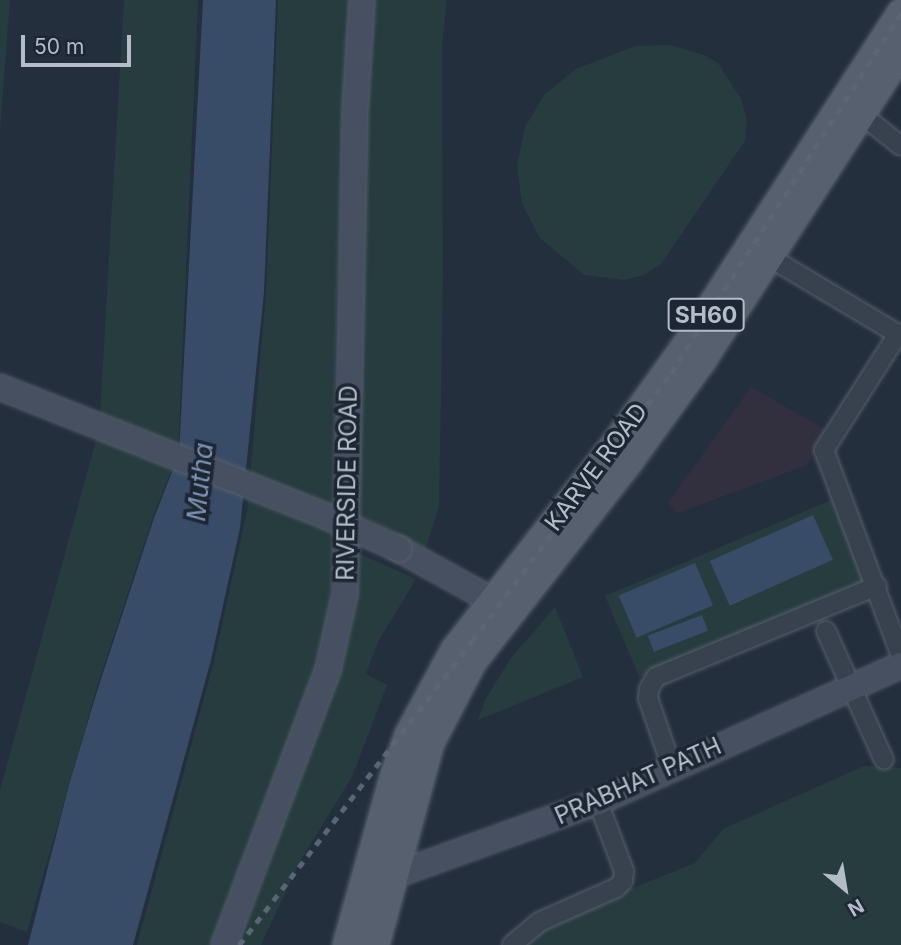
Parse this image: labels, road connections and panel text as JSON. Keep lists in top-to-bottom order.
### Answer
{
  "streets": {
    "main road": ["SH60", "KARVE ROAD"],
    "street": ["RIVERSIDE ROAD", "PRABHAT PATH"]
  },
  "crossings": [
    ["KARVE ROAD", "PRABHAT PATH"]
  ],
  "water": ["Mutha"],
  "scale_bar": "50 m",
  "north": "bottom right"
}
